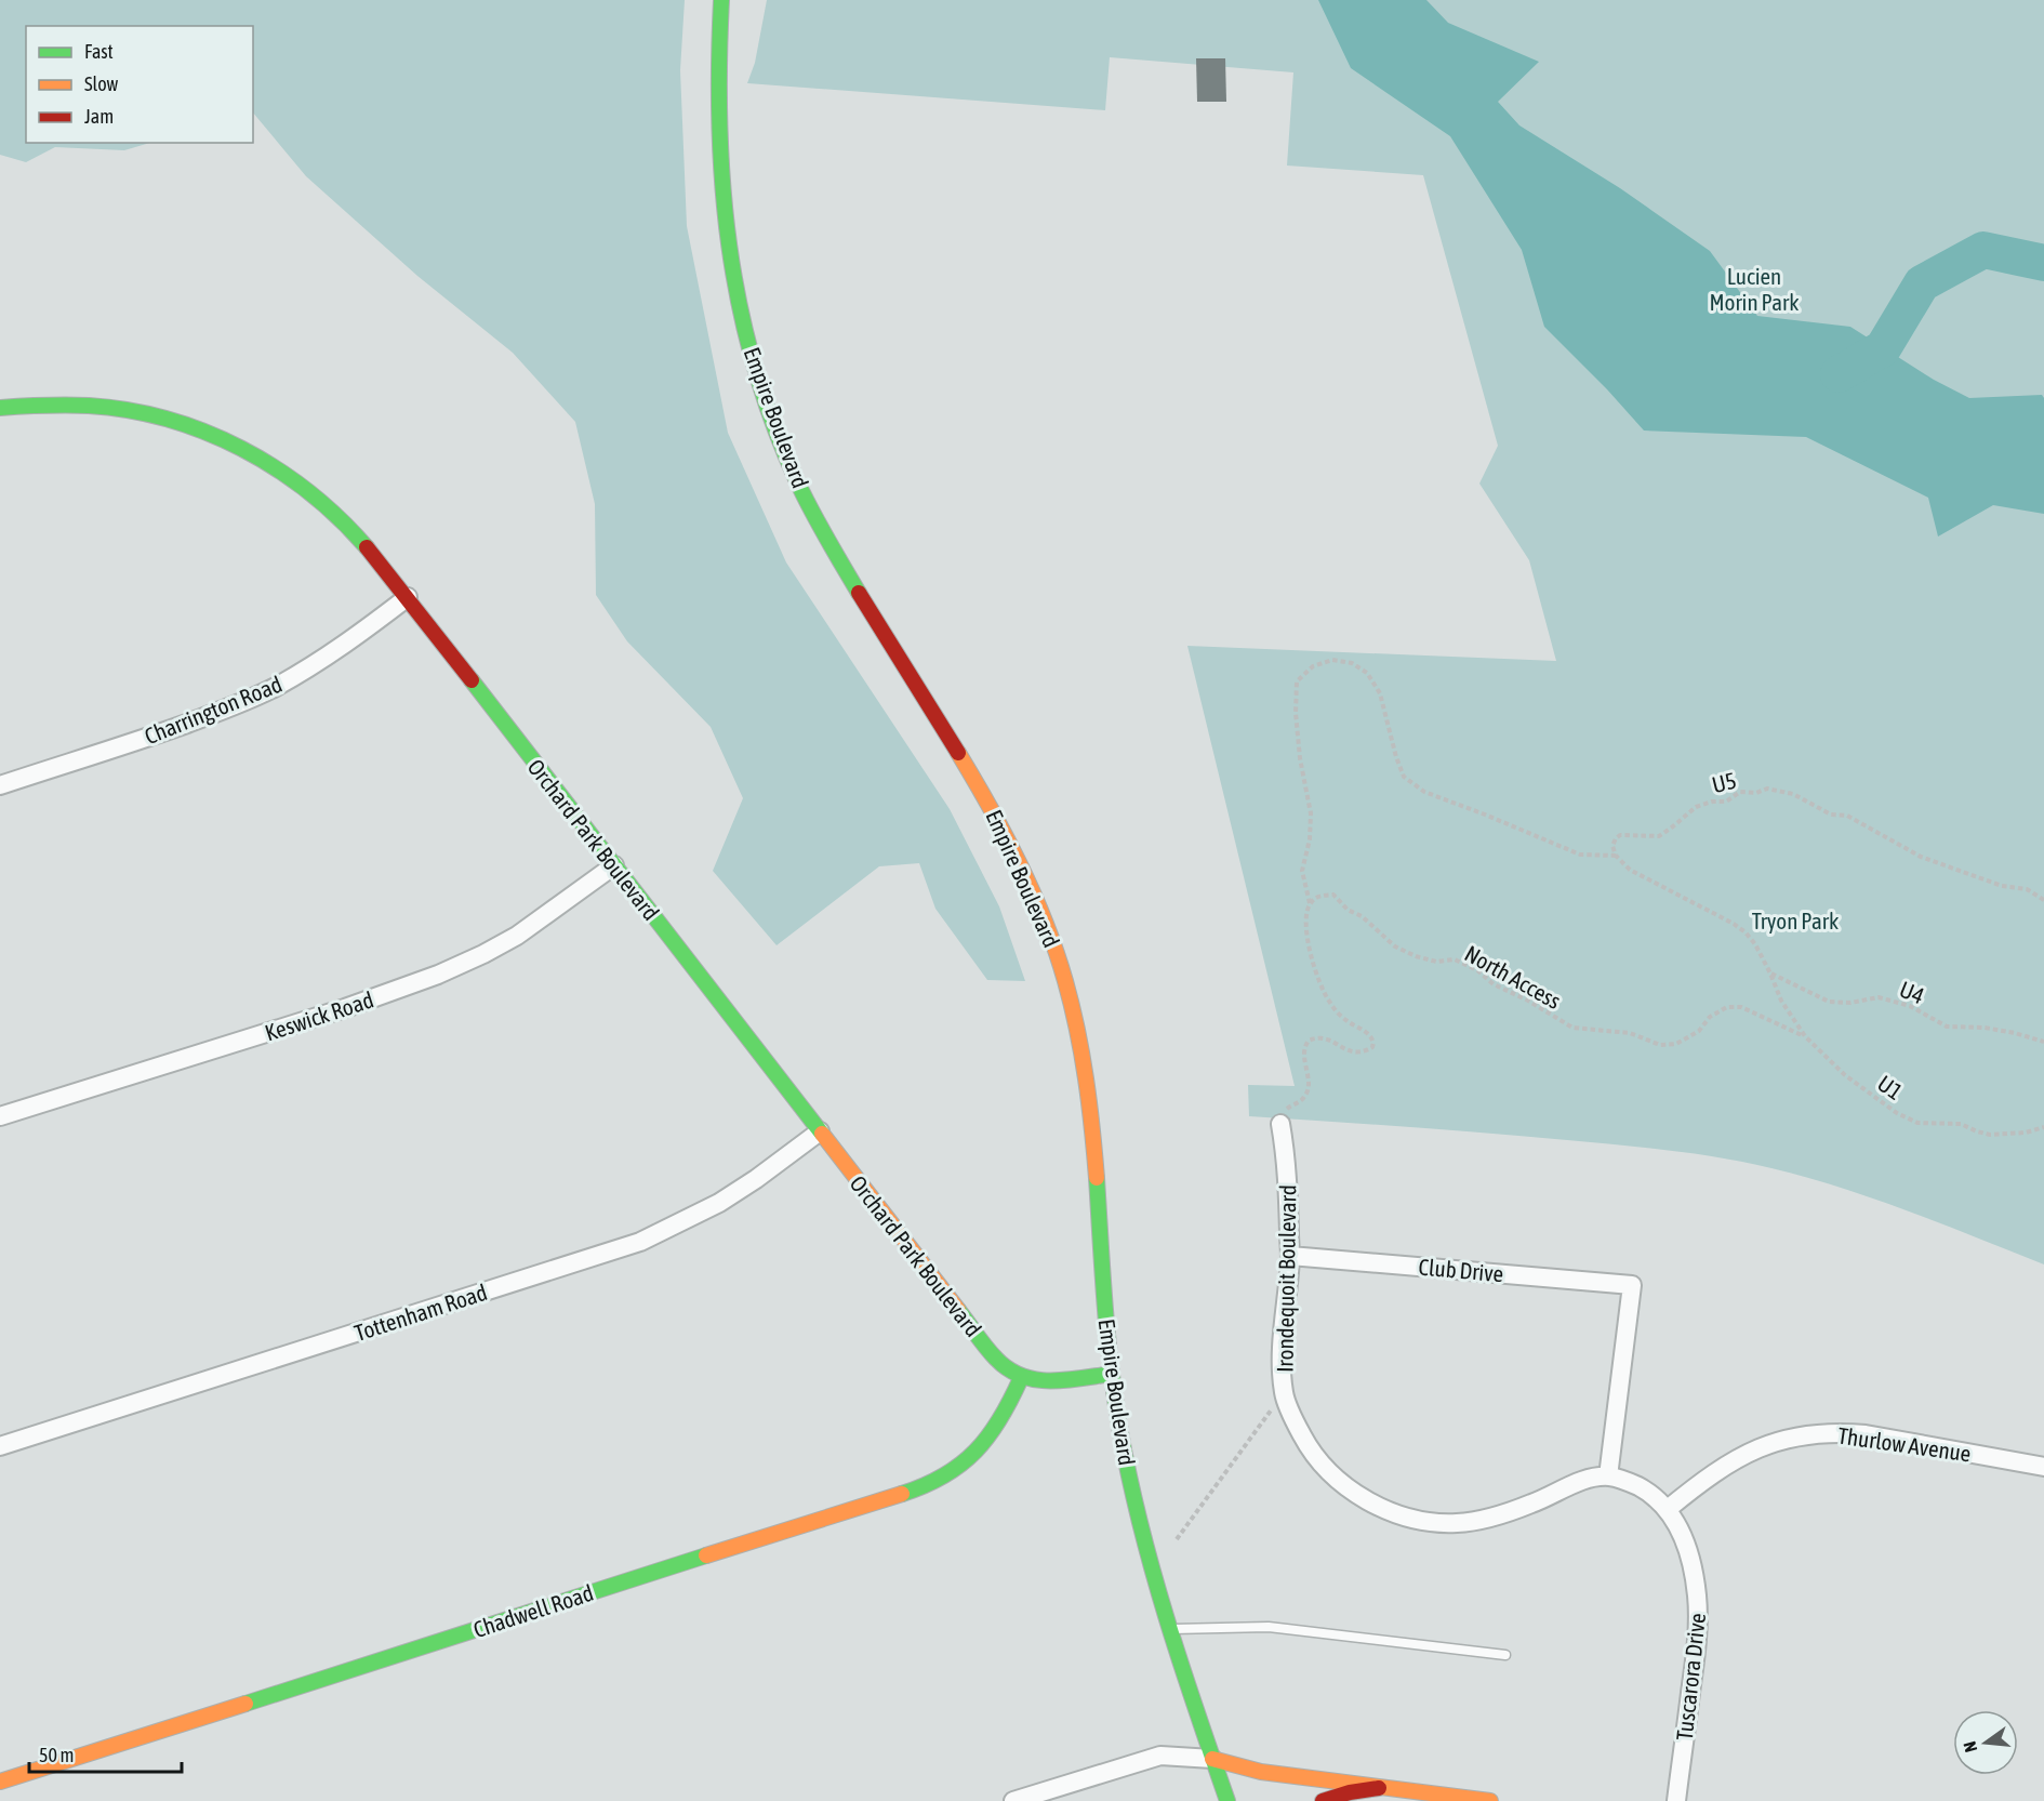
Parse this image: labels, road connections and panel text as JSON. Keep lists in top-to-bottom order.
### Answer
{
  "streets": {
    "street": [
      "Empire Boulevard",
      "Charrington Road",
      "Orchard Park Boulevard",
      "Keswick Road",
      "Club Drive",
      "Irondequoit Boulevard",
      "Tottenham Road",
      "Thurlow Avenue",
      "Chadwell Road",
      "Tuscarora Drive"
    ],
    "path": [
      "U5",
      "North Access",
      "U4",
      "U1"
    ]
  },
  "crossings": [
    ["Charrington Road", "Orchard Park Boulevard"],
    ["Orchard Park Boulevard", "Keswick Road"],
    ["Orchard Park Boulevard", "Tottenham Road"],
    ["Orchard Park Boulevard", "Chadwell Road"],
    ["North Access", "U1"],
    ["U4", "U1"],
    ["Club Drive", "Irondequoit Boulevard"],
    ["Club Drive", "Tuscarora Drive"],
    ["Thurlow Avenue", "Tuscarora Drive"]
  ],
  "parks": ["Lucien Morin Park", "Tryon Park"],
  "legend": ["Fast", "Slow", "Jam"],
  "scale_bar": "50 m",
  "north": "left"
}
